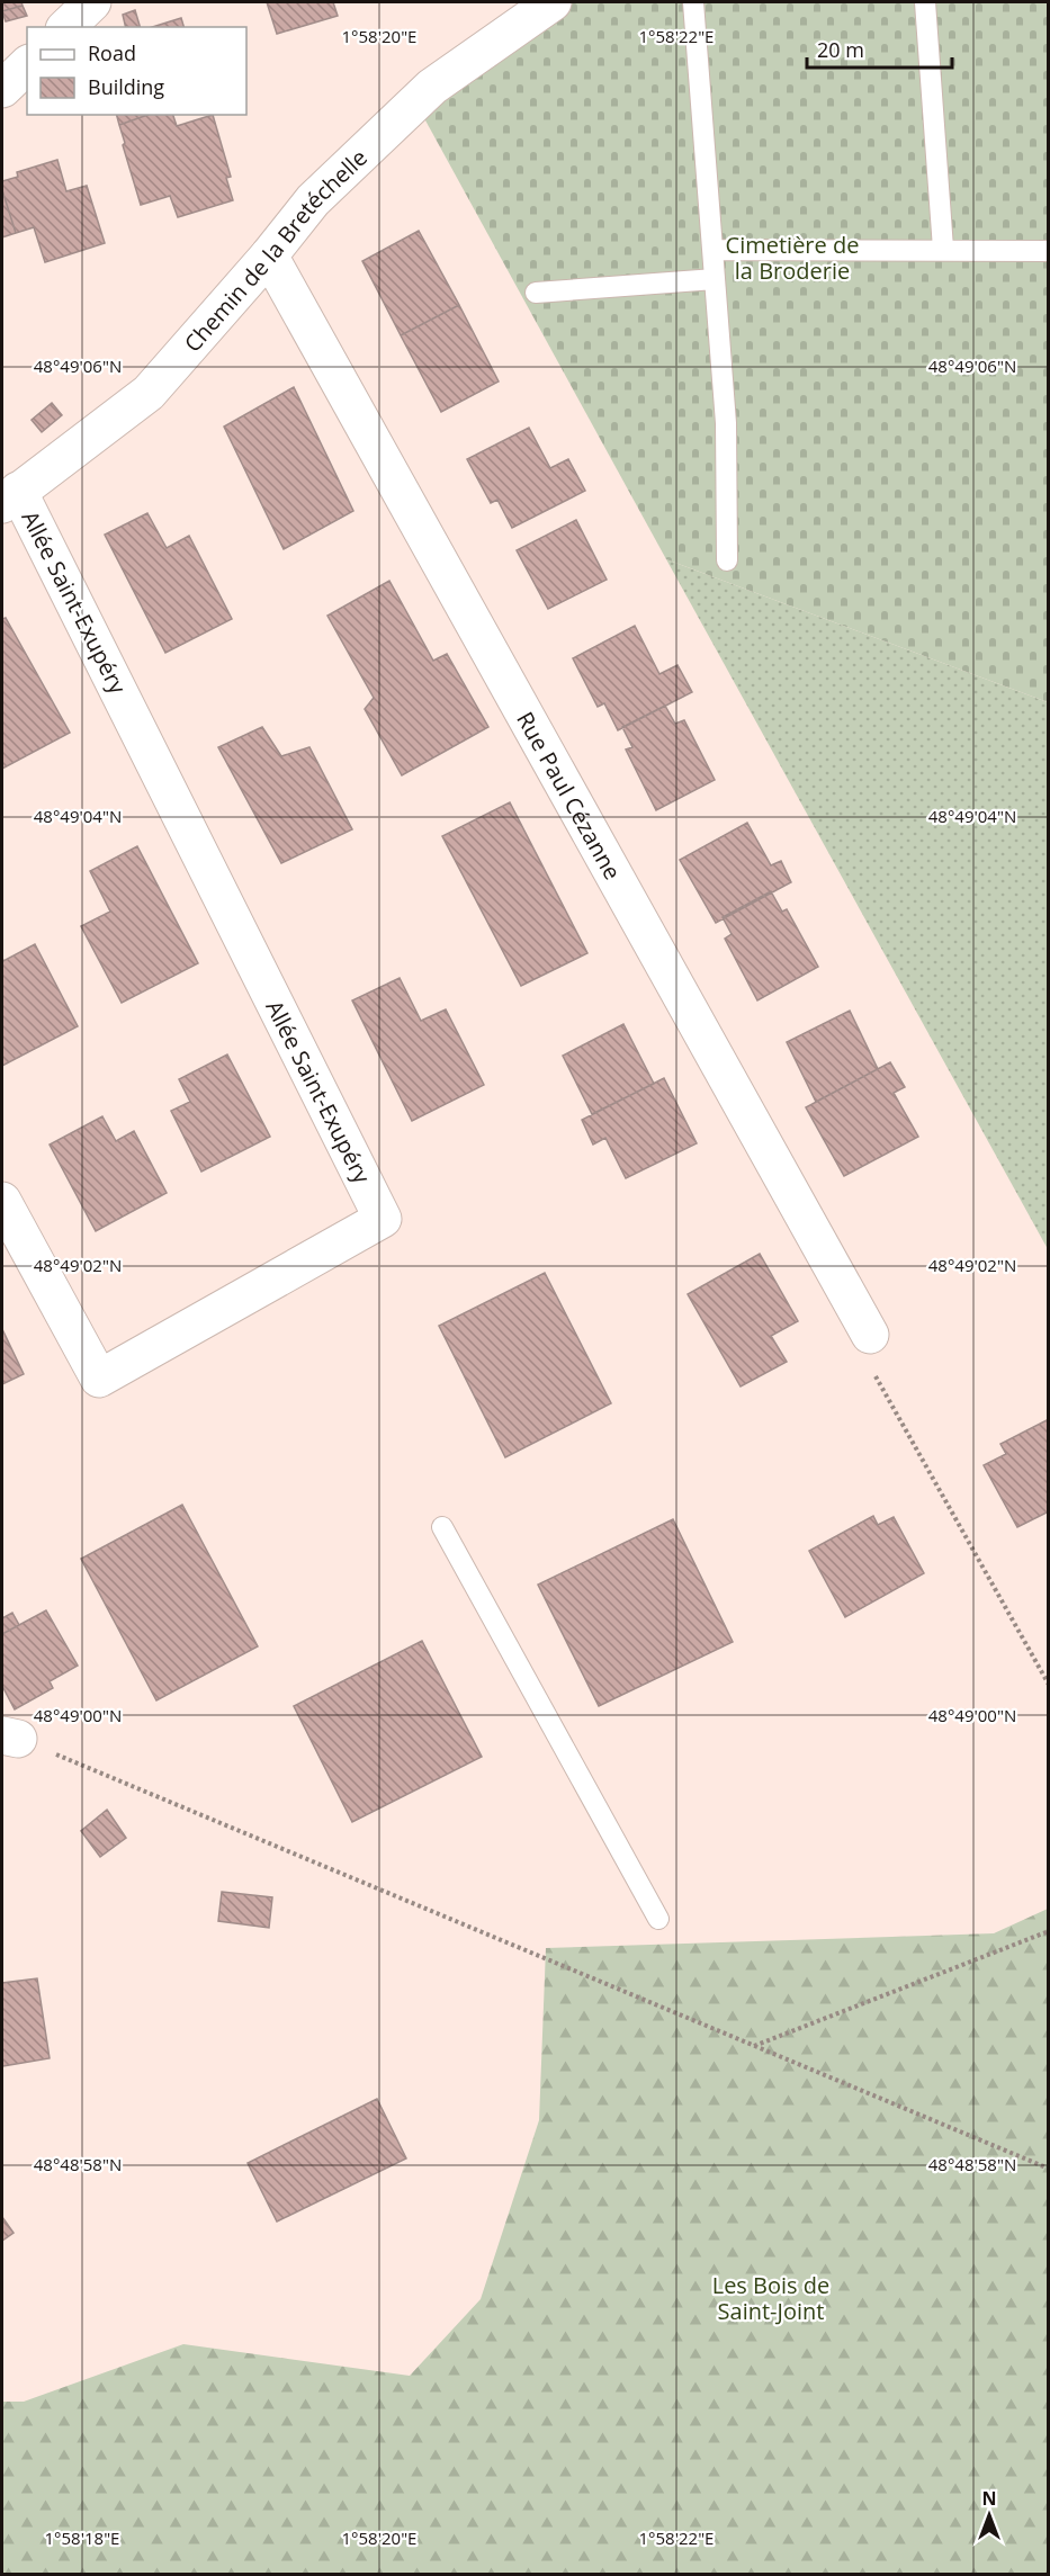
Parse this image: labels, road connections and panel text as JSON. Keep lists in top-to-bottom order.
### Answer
{
  "streets": {
    "street": ["Chemin de la Bretéchelle", "Allée Saint-Exupéry", "Rue Paul Cézanne"]
  },
  "crossings": [
    ["Chemin de la Bretéchelle", "Allée Saint-Exupéry"],
    ["Chemin de la Bretéchelle", "Rue Paul Cézanne"]
  ],
  "parks": ["Cimetière de la Broderie", "Les Bois de Saint-Joint"],
  "legend": ["Road", "Building"],
  "scale_bar": "20 m",
  "north": "top",
  "coordinates": [
    "1°58'20\"E",
    "1°58'22\"E",
    "48°49'06\"N",
    "48°49'04\"N",
    "48°49'02\"N",
    "48°49'00\"N",
    "48°48'58\"N",
    "1°58'18\"E"
  ]
}
